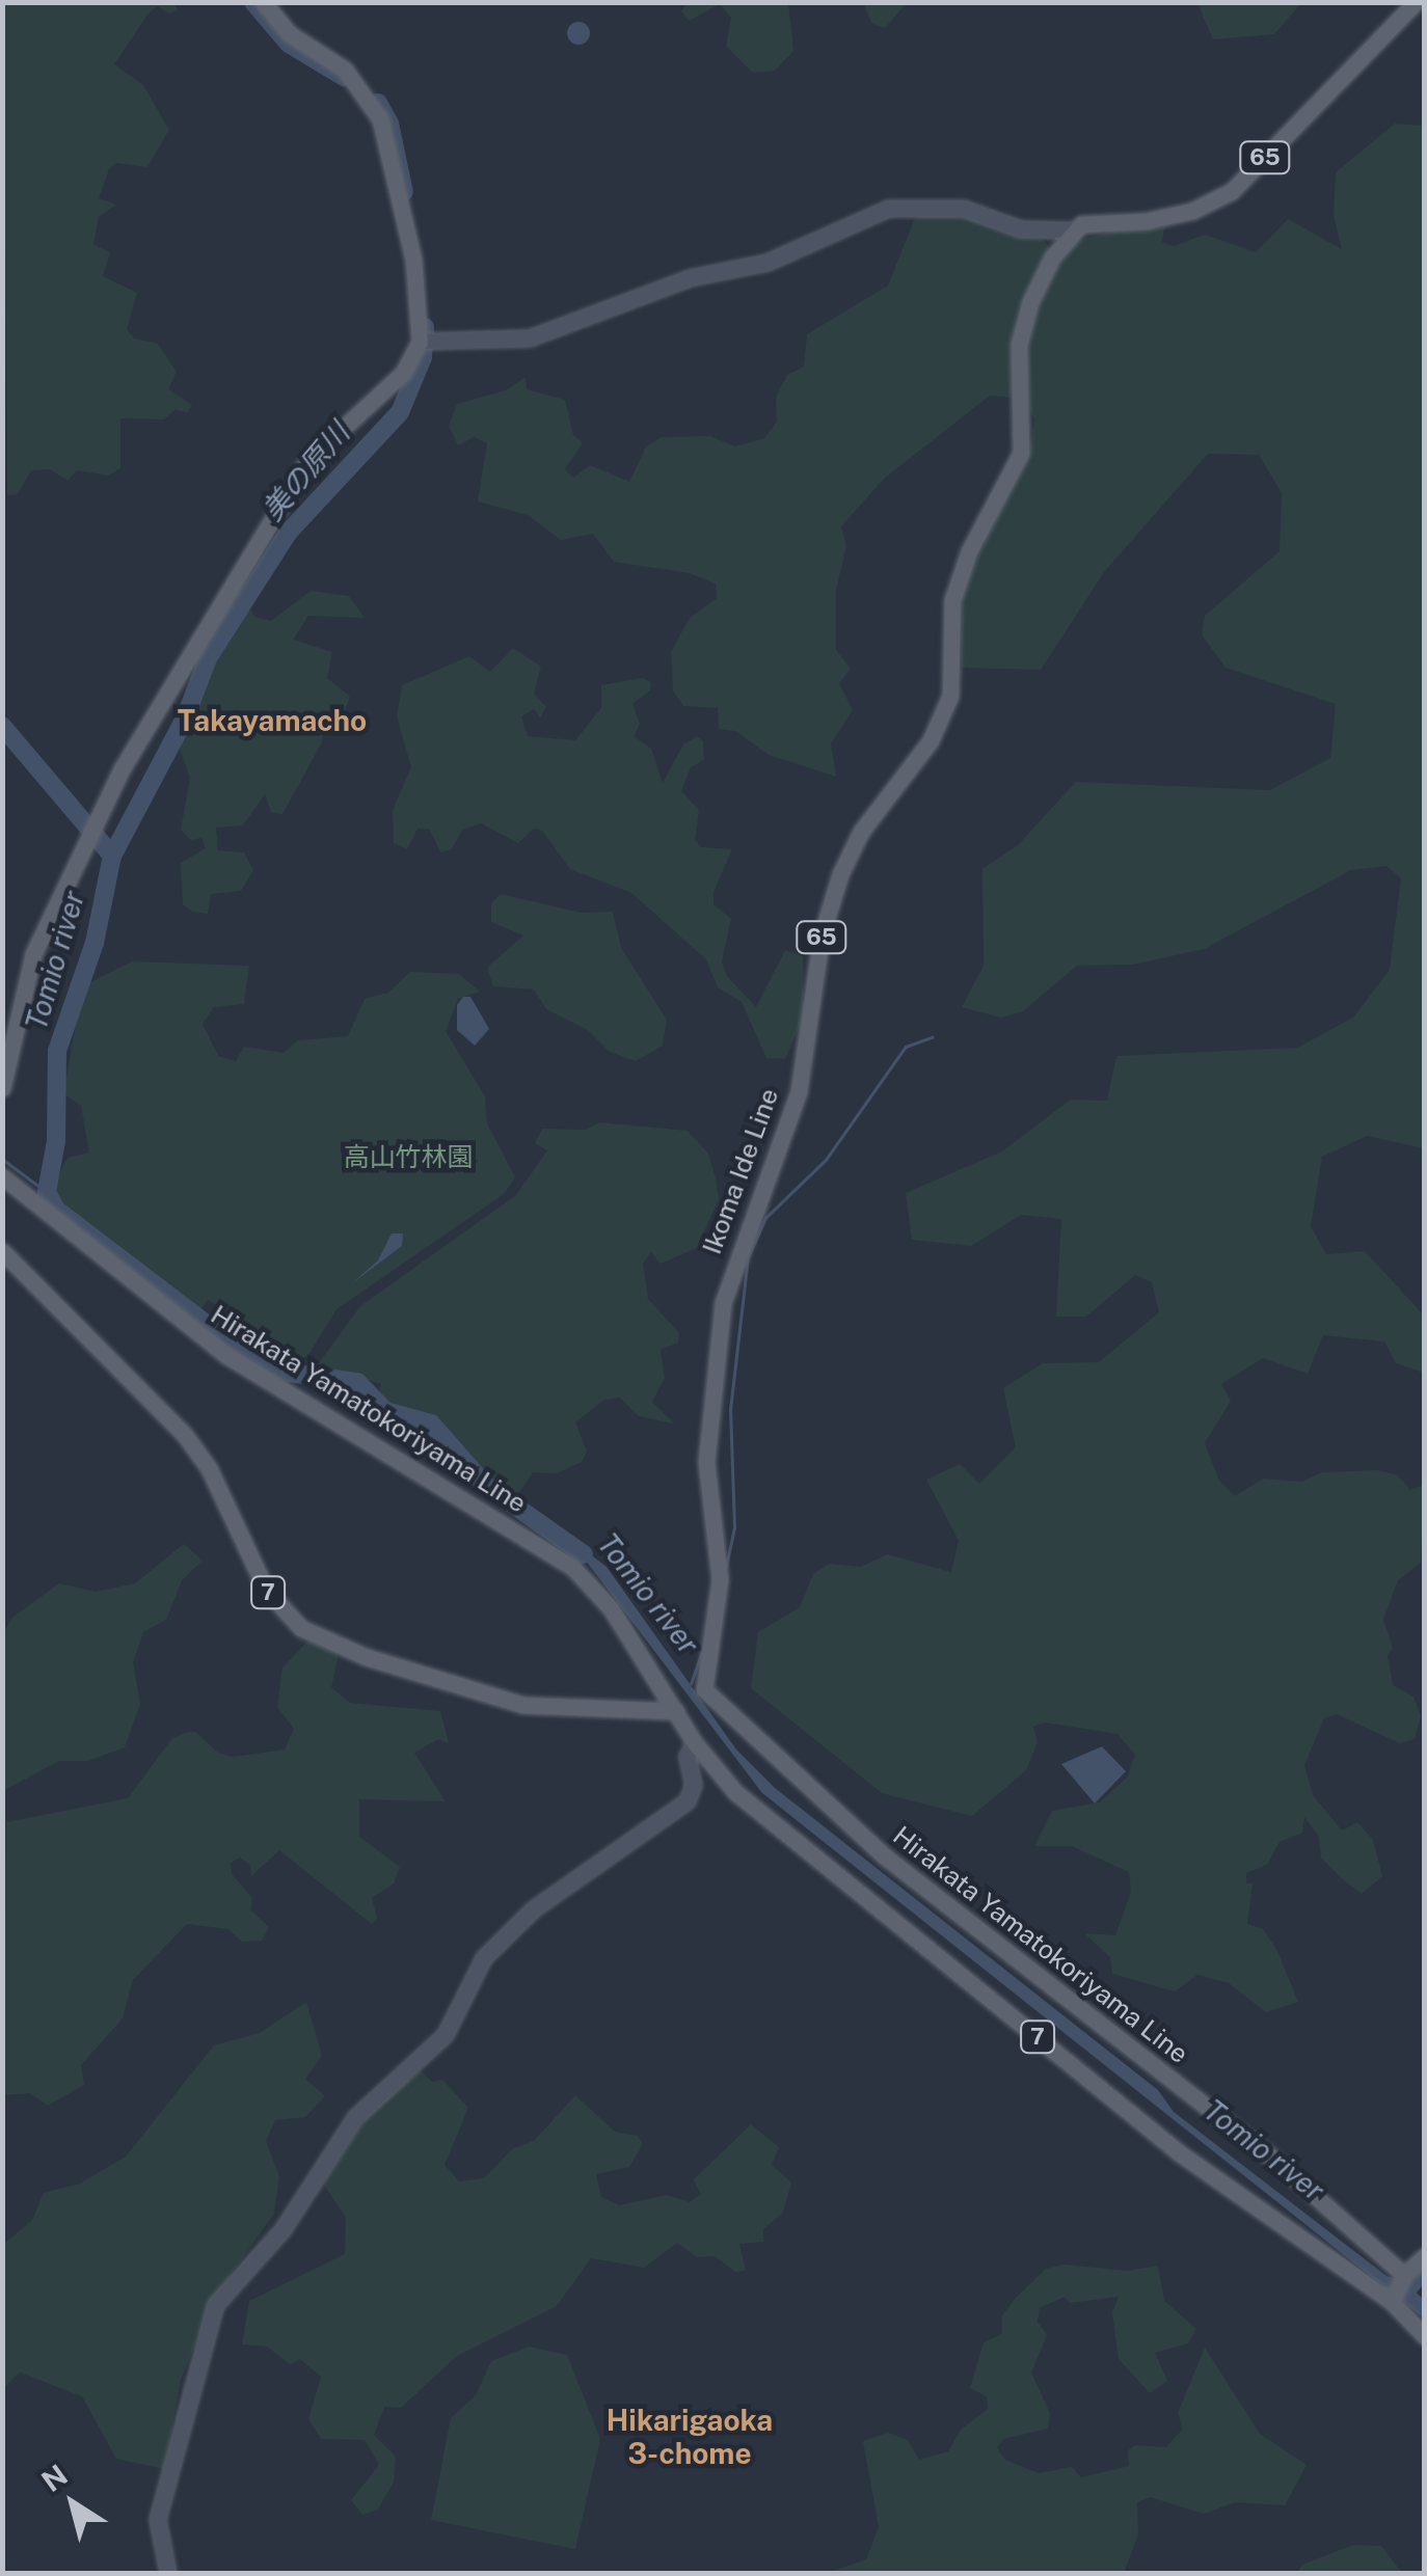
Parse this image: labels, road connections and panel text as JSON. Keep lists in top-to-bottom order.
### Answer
{
  "streets": {
    "main road": [
      "65",
      "Ikoma Ide Line",
      "Hirakata Yamatokoriyama Line",
      "7"
    ]
  },
  "crossings": [
    ["65", "Ikoma Ide Line"],
    ["Ikoma Ide Line", "Hirakata Yamatokoriyama Line"],
    ["Hirakata Yamatokoriyama Line", "7"]
  ],
  "districts": ["Takayamacho", "Hikarigaoka 3-chome"],
  "water": ["美の原川", "Tomio river"],
  "parks": ["高山竹林園"],
  "north": "top left"
}
